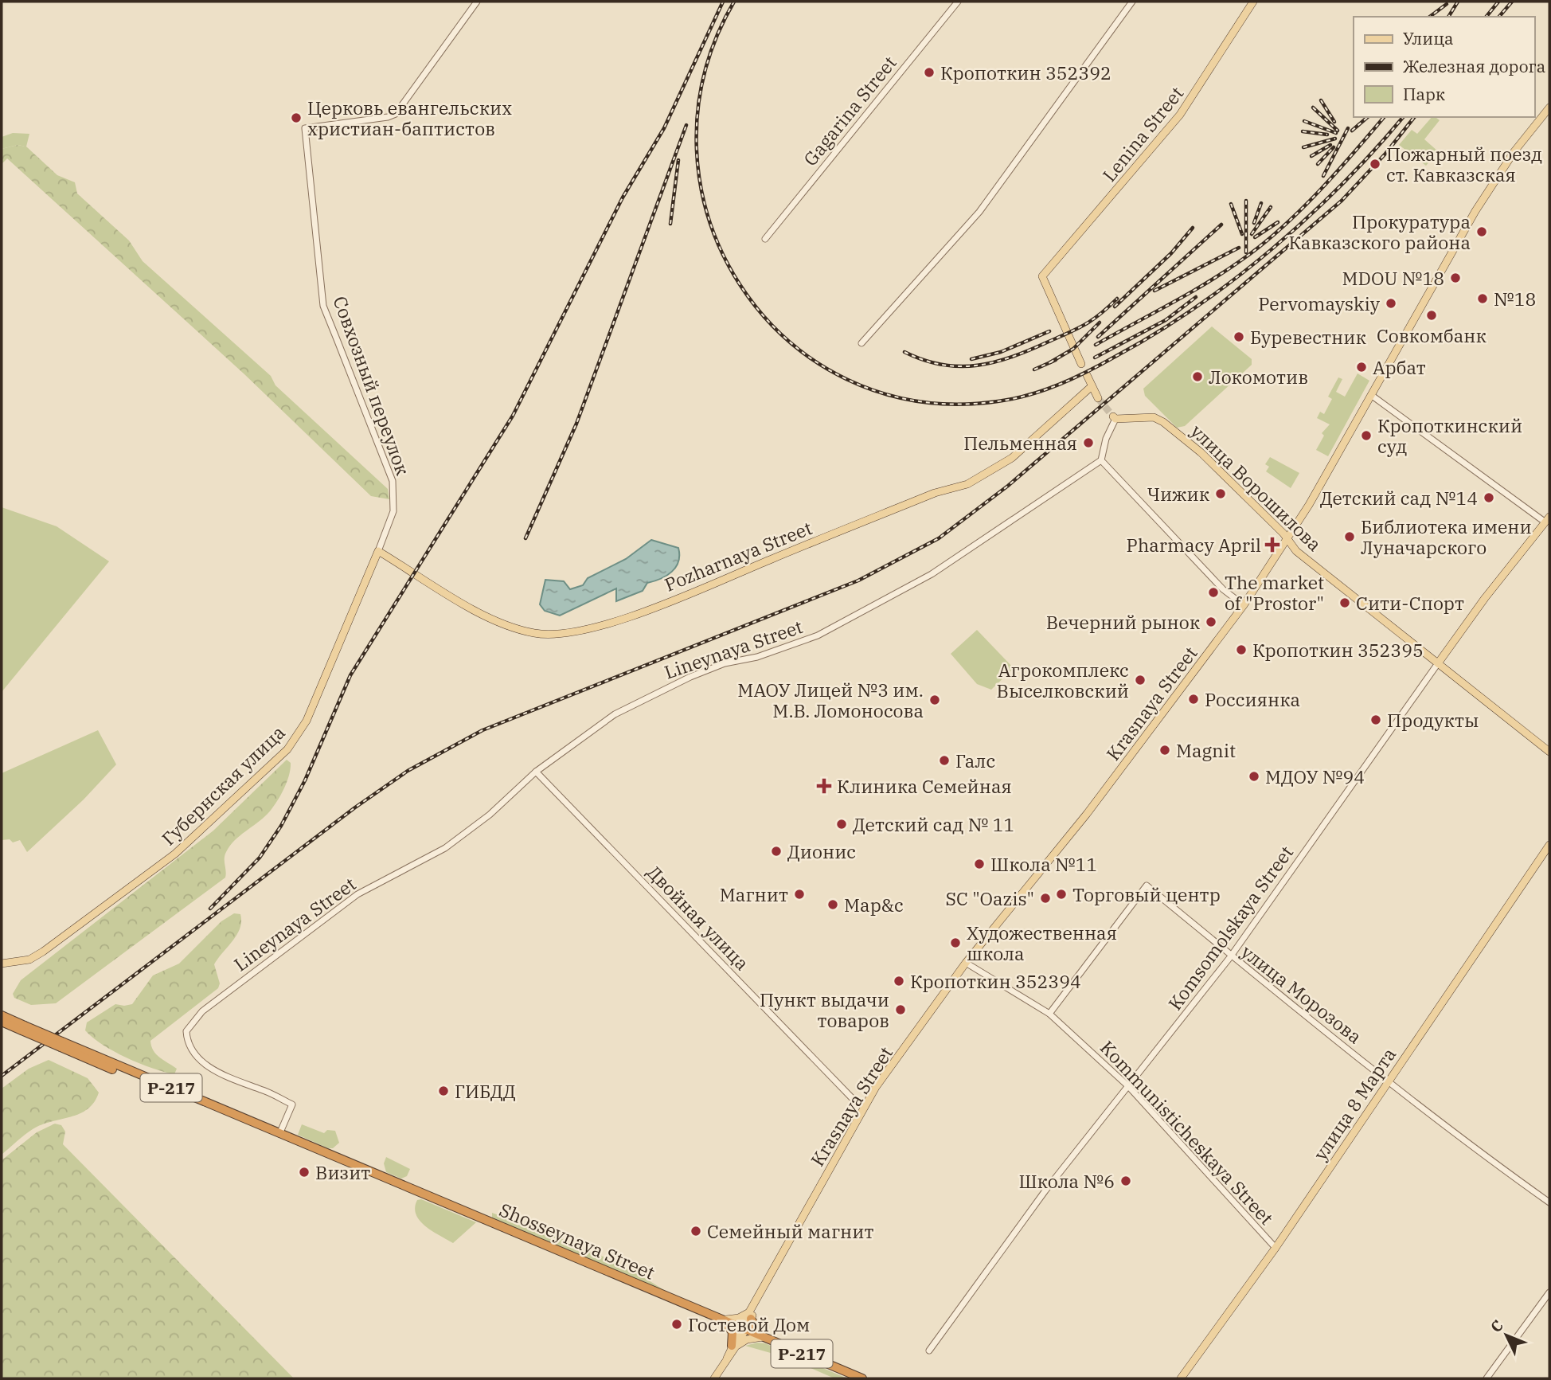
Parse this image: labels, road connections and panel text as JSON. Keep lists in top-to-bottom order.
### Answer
{
  "streets": {
    "highway": ["Р-217", "Shosseynaya Street"],
    "main road": [
      "Lenina Street",
      "улица Ворошилова",
      "Pozharnaya Street",
      "Krasnaya Street",
      "Губернская улица",
      "Komsomolskaya Street",
      "улица 8 Марта"
    ],
    "street": [
      "Gagarina Street",
      "Совхозный переулок",
      "Lineynaya Street",
      "Двойная улица",
      "улица Морозова",
      "Kommunisticheskaya Street"
    ]
  },
  "crossings": [
    ["Совхозный переулок", "Pozharnaya Street"],
    ["Совхозный переулок", "Губернская улица"],
    ["улица Ворошилова", "Krasnaya Street"],
    ["улица Ворошилова", "Komsomolskaya Street"],
    ["Pozharnaya Street", "Губернская улица"],
    ["Lineynaya Street", "Двойная улица"],
    ["Lineynaya Street", "Shosseynaya Street"],
    ["Krasnaya Street", "Двойная улица"],
    ["Krasnaya Street", "Kommunisticheskaya Street"],
    ["Krasnaya Street", "Shosseynaya Street"],
    ["Komsomolskaya Street", "улица Морозова"],
    ["Komsomolskaya Street", "Kommunisticheskaya Street"],
    ["улица Морозова", "улица 8 Марта"],
    ["улица Морозова", "Kommunisticheskaya Street"],
    ["Р-217", "Shosseynaya Street"],
    ["улица 8 Марта", "Kommunisticheskaya Street"]
  ],
  "places": {
    "other": [
      "Кропоткин 352392",
      "Церковь евангельских христиан-баптистов",
      "Пожарный поезд ст. Кавказская",
      "Прокуратура Кавказского района",
      "MDOU №18",
      "№18",
      "Pervomayskiy",
      "Совкомбанк",
      "Буревестник",
      "Арбат",
      "Локомотив",
      "Кропоткинский суд",
      "Пельменная",
      "Чижик",
      "Детский сад №14",
      "Библиотека имени Луначарского",
      "The market of \"Prostor\"",
      "Сити-Спорт",
      "Вечерний рынок",
      "Кропоткин 352395",
      "Агрокомплекс Выселковский",
      "Россиянка",
      "МАОУ Лицей №3 им. М.В. Ломоносова",
      "Продукты",
      "Magnit",
      "Галс",
      "МДОУ №94",
      "Детский сад № 11",
      "Дионис",
      "Школа №11",
      "Магнит",
      "Торговый центр",
      "SC \"Oazis\"",
      "Мар&с",
      "Художественная школа",
      "Кропоткин 352394",
      "Пункт выдачи товаров",
      "ГИБДД",
      "Визит",
      "Школа №6",
      "Семейный магнит",
      "Гостевой Дом"
    ],
    "health": ["Pharmacy April", "Клиника Семейная"]
  },
  "legend": ["Улица", "Железная дорога", "Парк"],
  "north": "top left"
}
